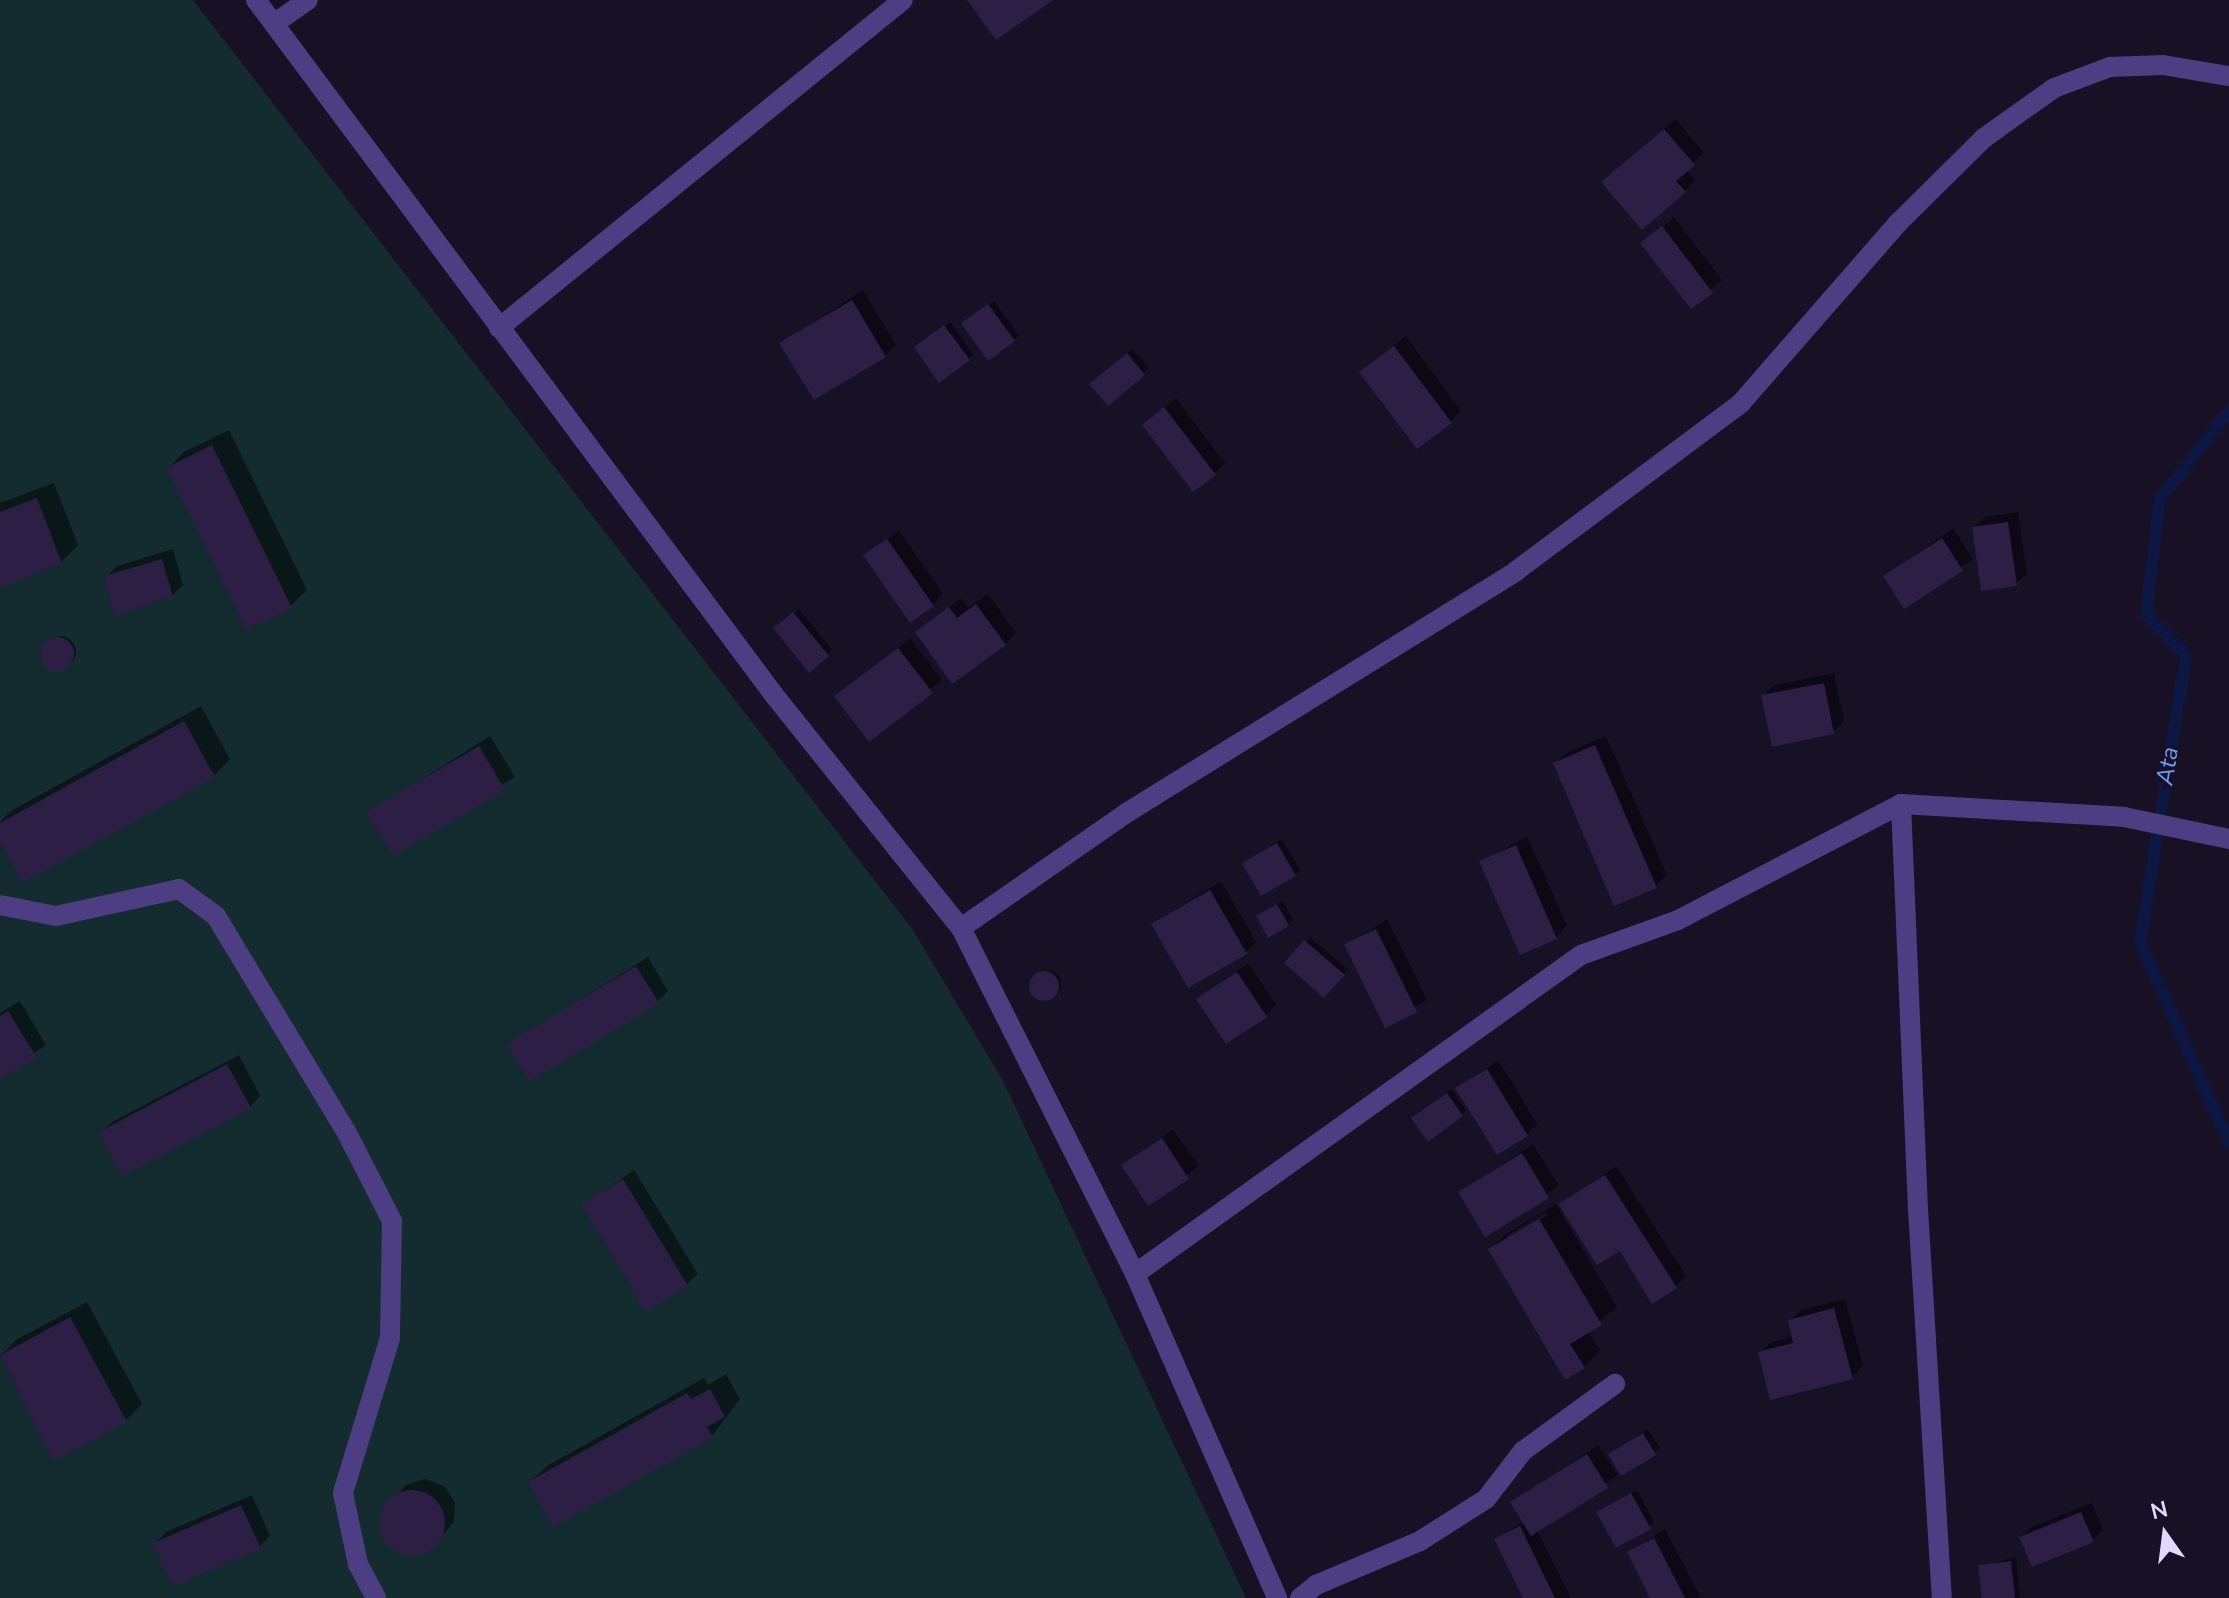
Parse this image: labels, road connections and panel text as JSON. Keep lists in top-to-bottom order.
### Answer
{
  "water": ["Ata"],
  "north": "top"
}
